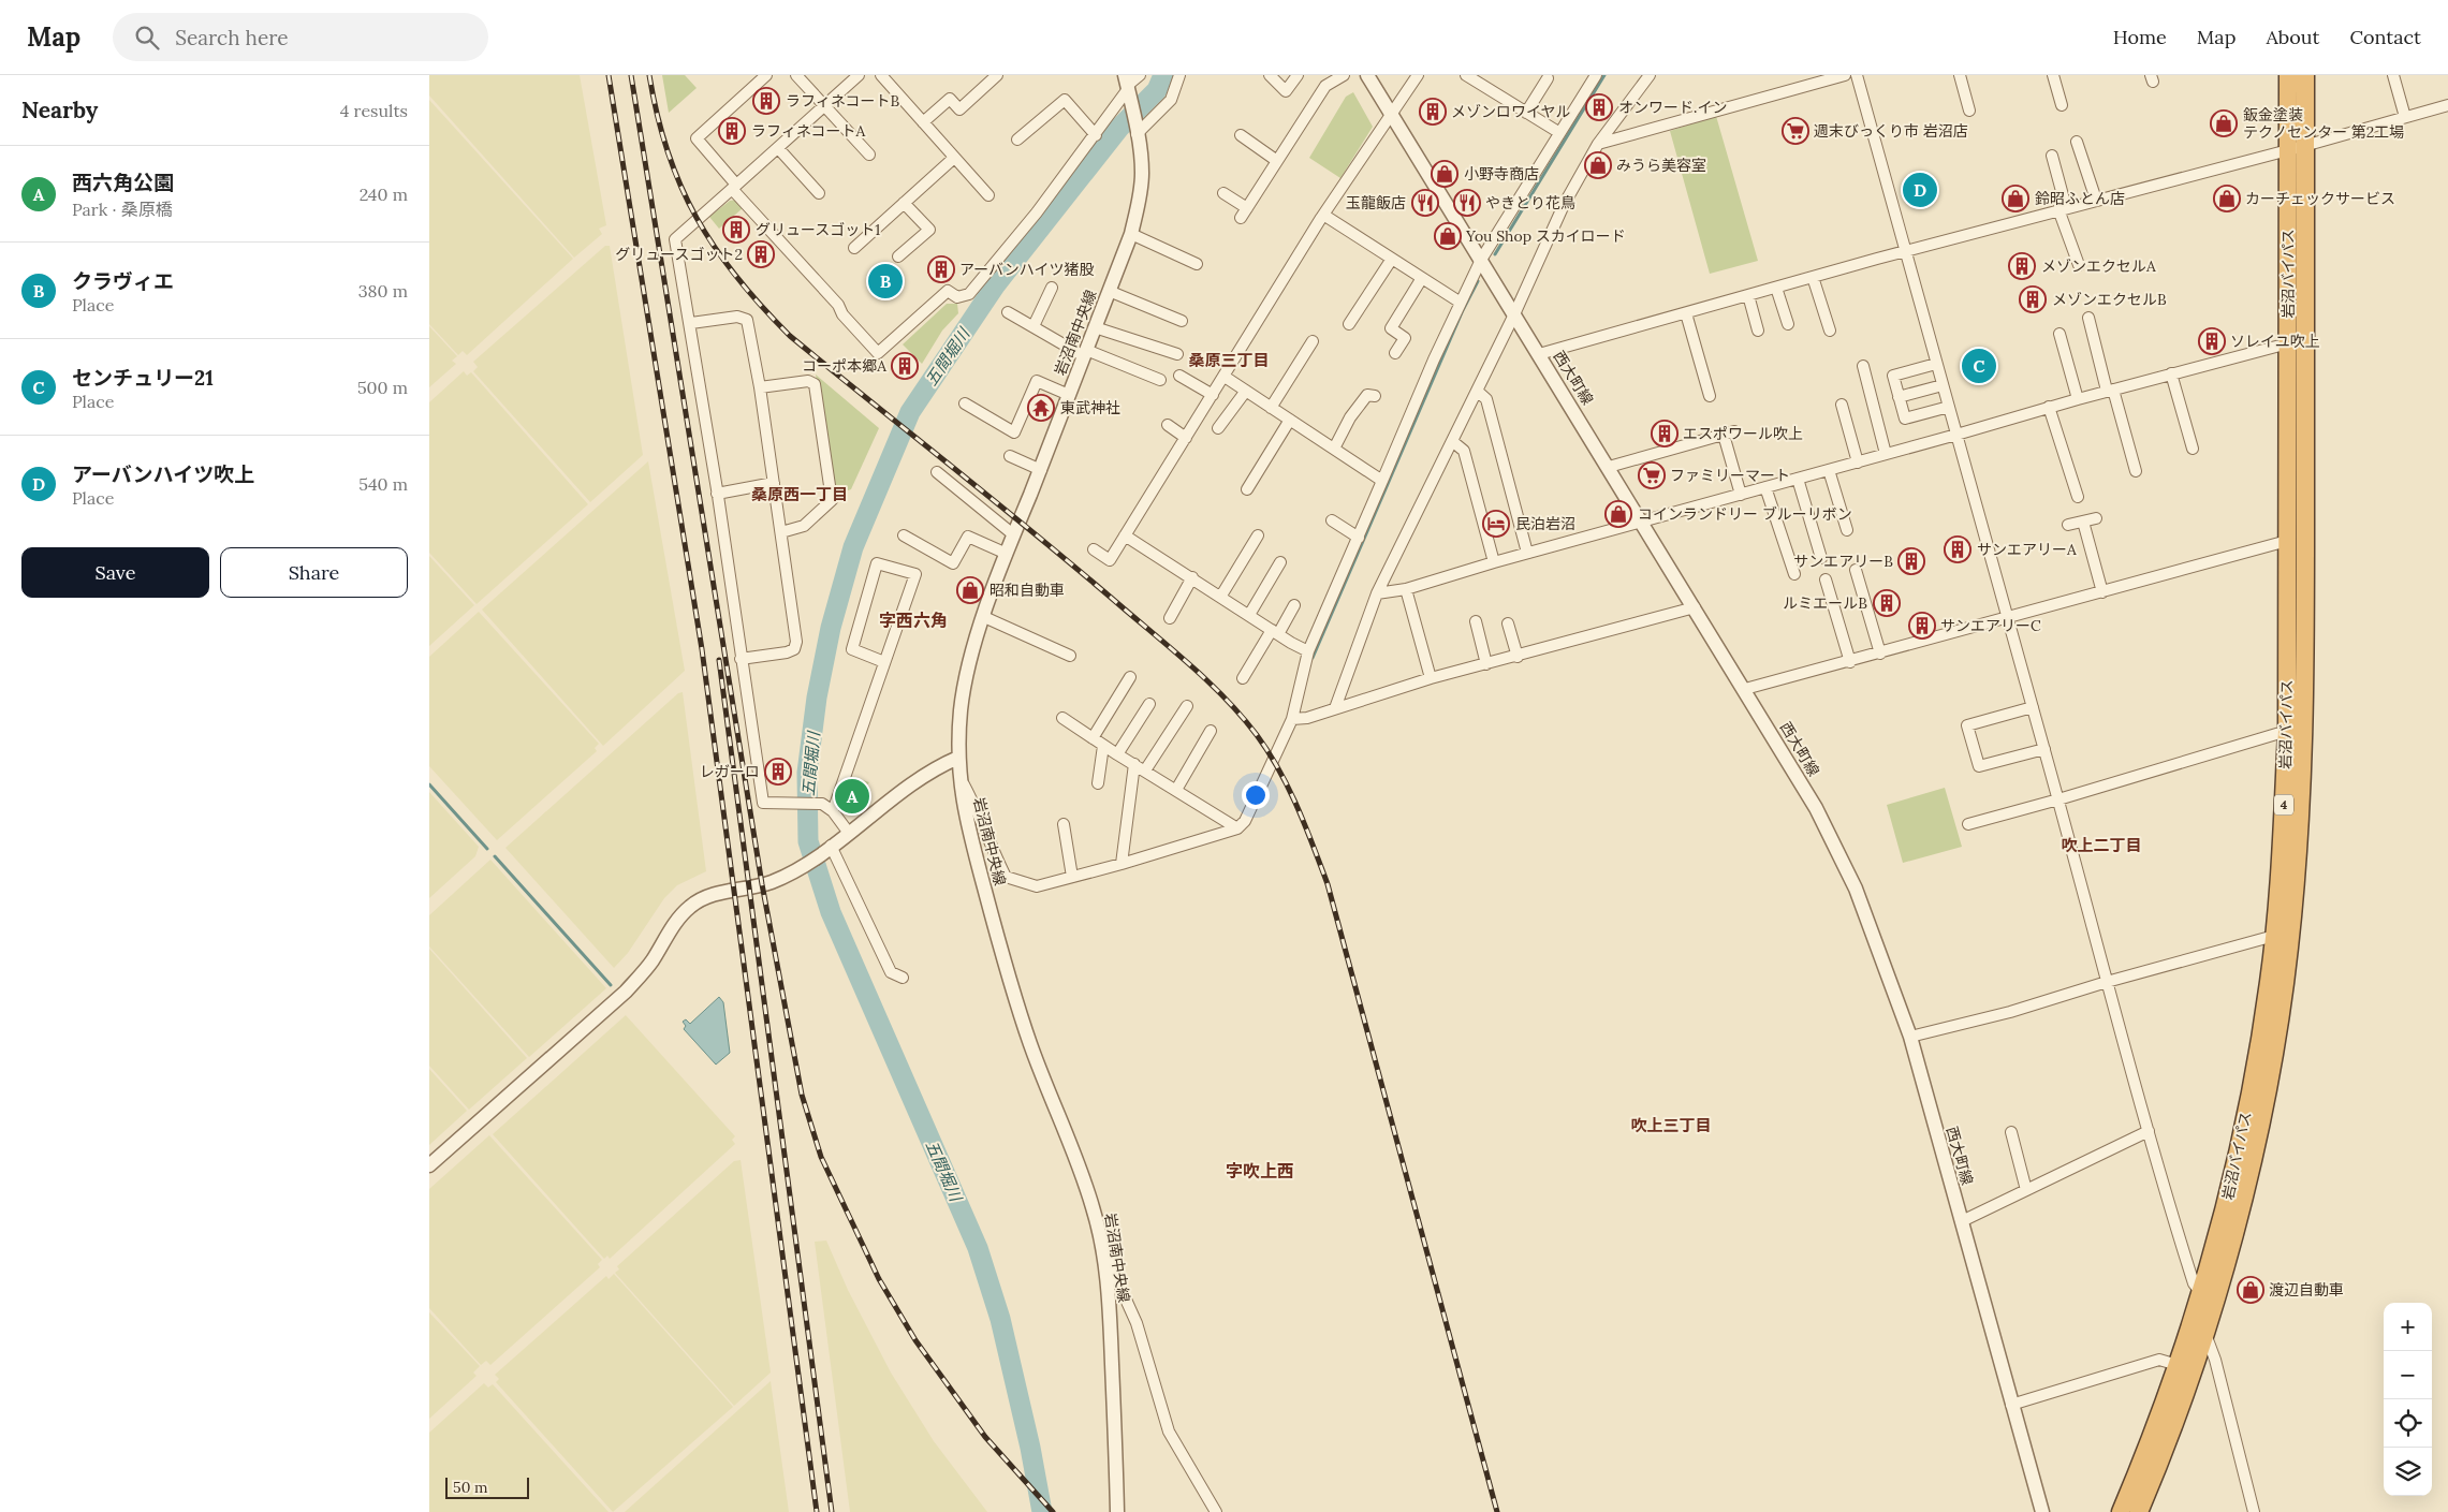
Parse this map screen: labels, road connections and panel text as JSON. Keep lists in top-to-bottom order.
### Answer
{
  "streets": {
    "highway": ["岩沼バイパス", "4"],
    "street": ["岩沼南中央線", "西大町線"]
  },
  "districts": [
    "桑原三丁目",
    "桑原西一丁目",
    "字西六角",
    "吹上二丁目",
    "吹上三丁目",
    "字吹上西"
  ],
  "water": ["五間堀川"],
  "places": {
    "building": [
      "ラフィネコートB",
      "オンワード.イン",
      "メゾンロワイヤル",
      "ラフィネコートA",
      "グリュースゴット1",
      "グリュースゴット2",
      "メゾンエクセルA",
      "アーバンハイツ猪股",
      "メゾンエクセルB",
      "ソレイユ吹上",
      "コーポ本郷A",
      "エスポワール吹上",
      "サンエアリーA",
      "サンエアリーB",
      "ルミエールB",
      "サンエアリーC",
      "レガーロ"
    ],
    "shop": [
      "鈑金塗装 テクノセンター 第2工場",
      "みうら美容室",
      "小野寺商店",
      "鈴昭ふとん店",
      "カーチェックサービス",
      "You Shop スカイロード",
      "コインランドリー ブルーリボン",
      "昭和自動車",
      "渡辺自動車"
    ],
    "supermarket": ["週末びっくり市 岩沼店", "ファミリーマート"],
    "restaurant": ["玉龍飯店", "やきとり花鳥"],
    "temple": ["東武神社"],
    "hotel": ["民泊岩沼"]
  },
  "scale_bar": "50 m",
  "page": {
    "header": "Map",
    "search": "Search here",
    "nav": [
      "Home",
      "Map",
      "About",
      "Contact"
    ],
    "heading": ["Nearby", "4 results"],
    "list": [
      {
        "mark": "A",
        "name": "西六角公園",
        "note": "Park · 桑原橋",
        "value": "240 m"
      },
      {
        "mark": "B",
        "name": "クラヴィエ",
        "note": "Place",
        "value": "380 m"
      },
      {
        "mark": "C",
        "name": "センチュリー21",
        "note": "Place",
        "value": "500 m"
      },
      {
        "mark": "D",
        "name": "アーバンハイツ吹上",
        "note": "Place",
        "value": "540 m"
      }
    ],
    "pins": [
      "D",
      "B",
      "C",
      "A"
    ],
    "buttons": ["Save", "Share"],
    "map_buttons": ["+", "−"],
    "scale": "50 m"
  }
}
